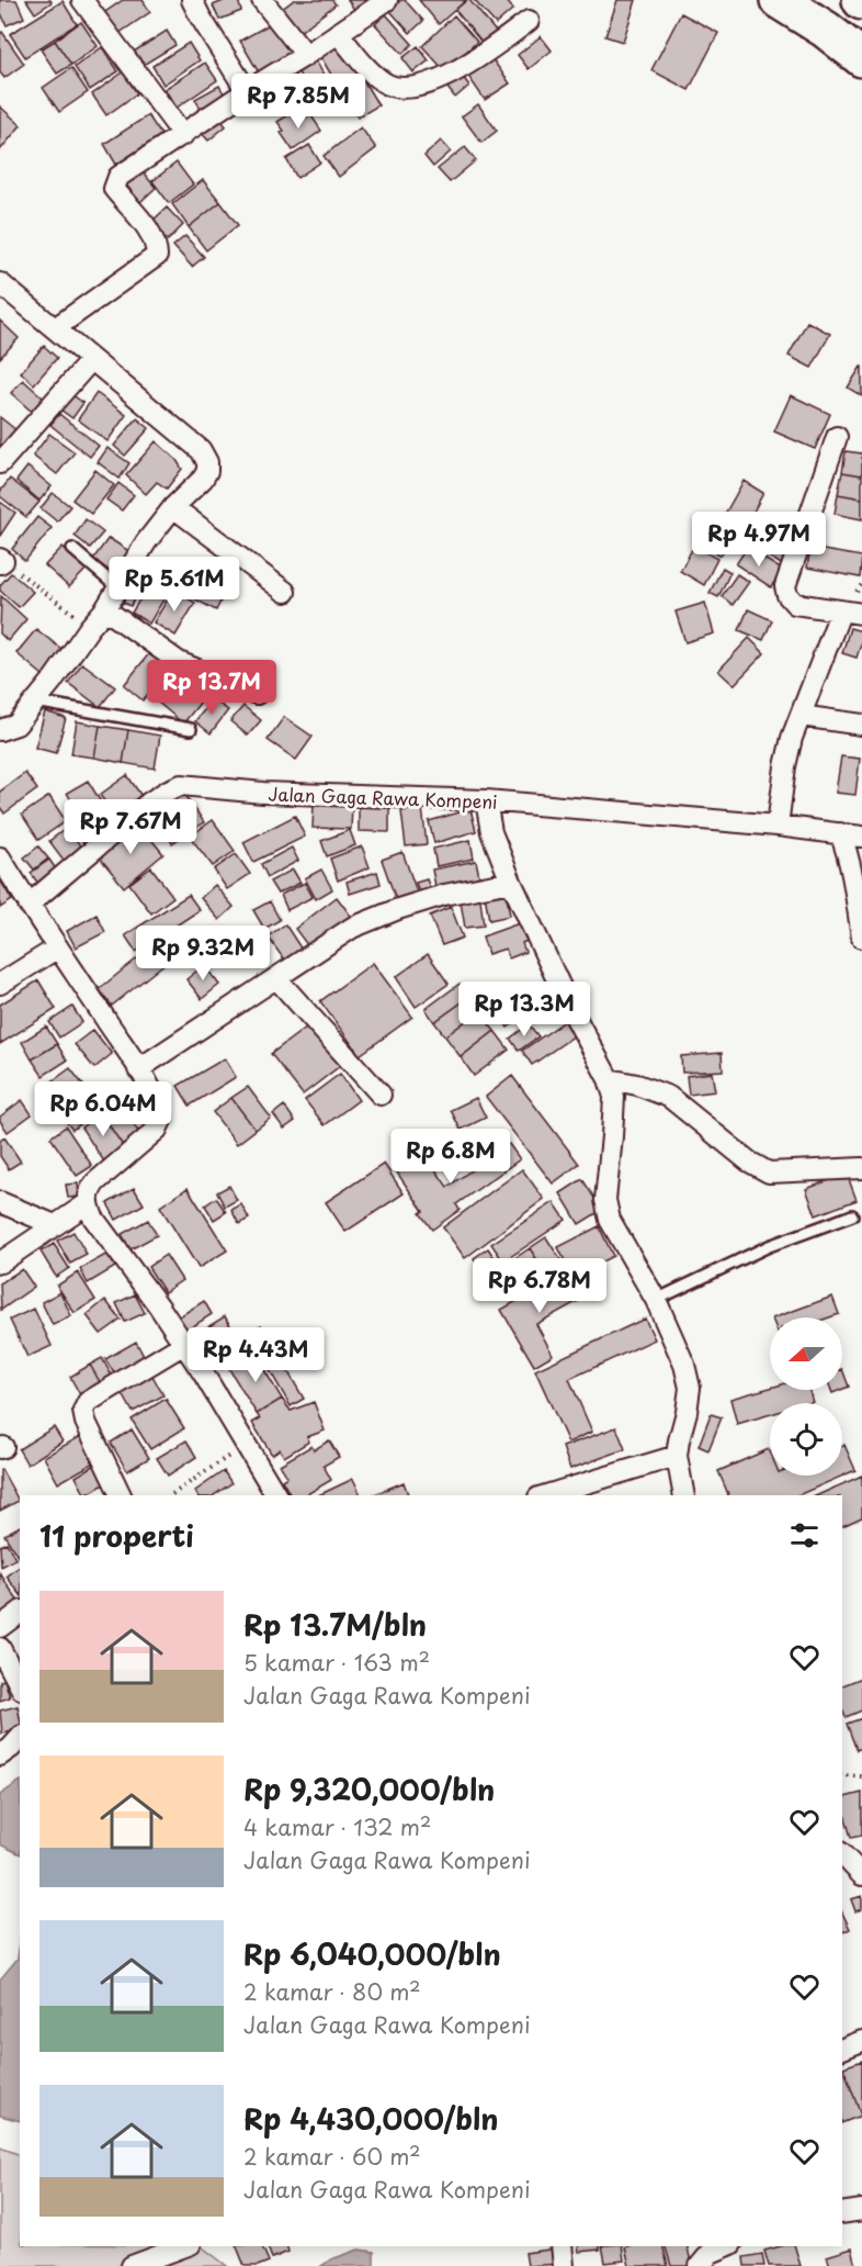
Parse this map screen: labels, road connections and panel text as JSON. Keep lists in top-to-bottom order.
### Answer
{
  "streets": {
    "street": ["Jalan Gaga Rawa Kompeni"]
  },
  "north": "left",
  "page": {
    "price": [
      "Rp 7.85M",
      "Rp 4.97M",
      "Rp 5.61M",
      "Rp 13.7M",
      "Rp 7.67M",
      "Rp 9.32M",
      "Rp 13.3M",
      "Rp 6.04M",
      "Rp 6.8M",
      "Rp 6.78M",
      "Rp 4.43M"
    ],
    "heading": "11 properti",
    "list": [
      {
        "name": "Rp 13.7M/bln",
        "note": "5 kamar · 163 m² · Jalan Gaga Rawa Kompeni"
      },
      {
        "name": "Rp 9,320,000/bln",
        "note": "4 kamar · 132 m² · Jalan Gaga Rawa Kompeni"
      },
      {
        "name": "Rp 6,040,000/bln",
        "note": "2 kamar · 80 m² · Jalan Gaga Rawa Kompeni"
      },
      {
        "name": "Rp 4,430,000/bln",
        "note": "2 kamar · 60 m² · Jalan Gaga Rawa Kompeni"
      }
    ]
  }
}
